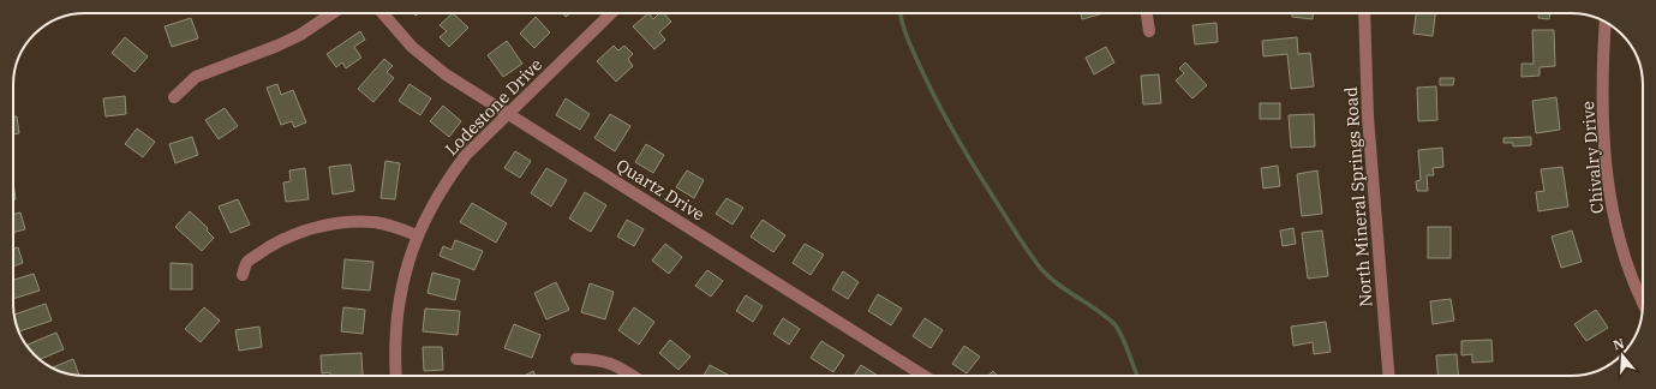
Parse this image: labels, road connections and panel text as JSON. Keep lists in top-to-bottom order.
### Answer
{
  "streets": {
    "street": [
      "Lodestone Drive",
      "Chivalry Drive",
      "Quartz Drive",
      "North Mineral Springs Road"
    ]
  },
  "crossings": [
    ["Lodestone Drive", "Quartz Drive"]
  ],
  "north": "top"
}
